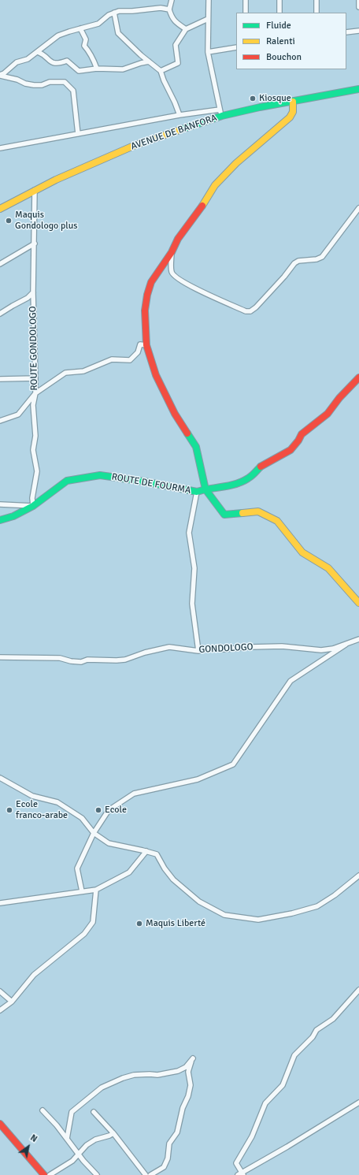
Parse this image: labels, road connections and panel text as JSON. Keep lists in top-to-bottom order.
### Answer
{
  "streets": {
    "street": [
      "AVENUE DE BANFORA",
      "ROUTE GONDOLOGO",
      "ROUTE DE FOURMA",
      "GONDOLOGO"
    ]
  },
  "crossings": [
    ["AVENUE DE BANFORA", "ROUTE GONDOLOGO"],
    ["ROUTE GONDOLOGO", "ROUTE DE FOURMA"]
  ],
  "places": [
    "Kiosque",
    "Maquis Gondologo plus",
    "Ecole franco-arabe",
    "Ecole",
    "Maquis Liberté"
  ],
  "legend": ["Fluide", "Ralenti", "Bouchon"],
  "north": "top right"
}
